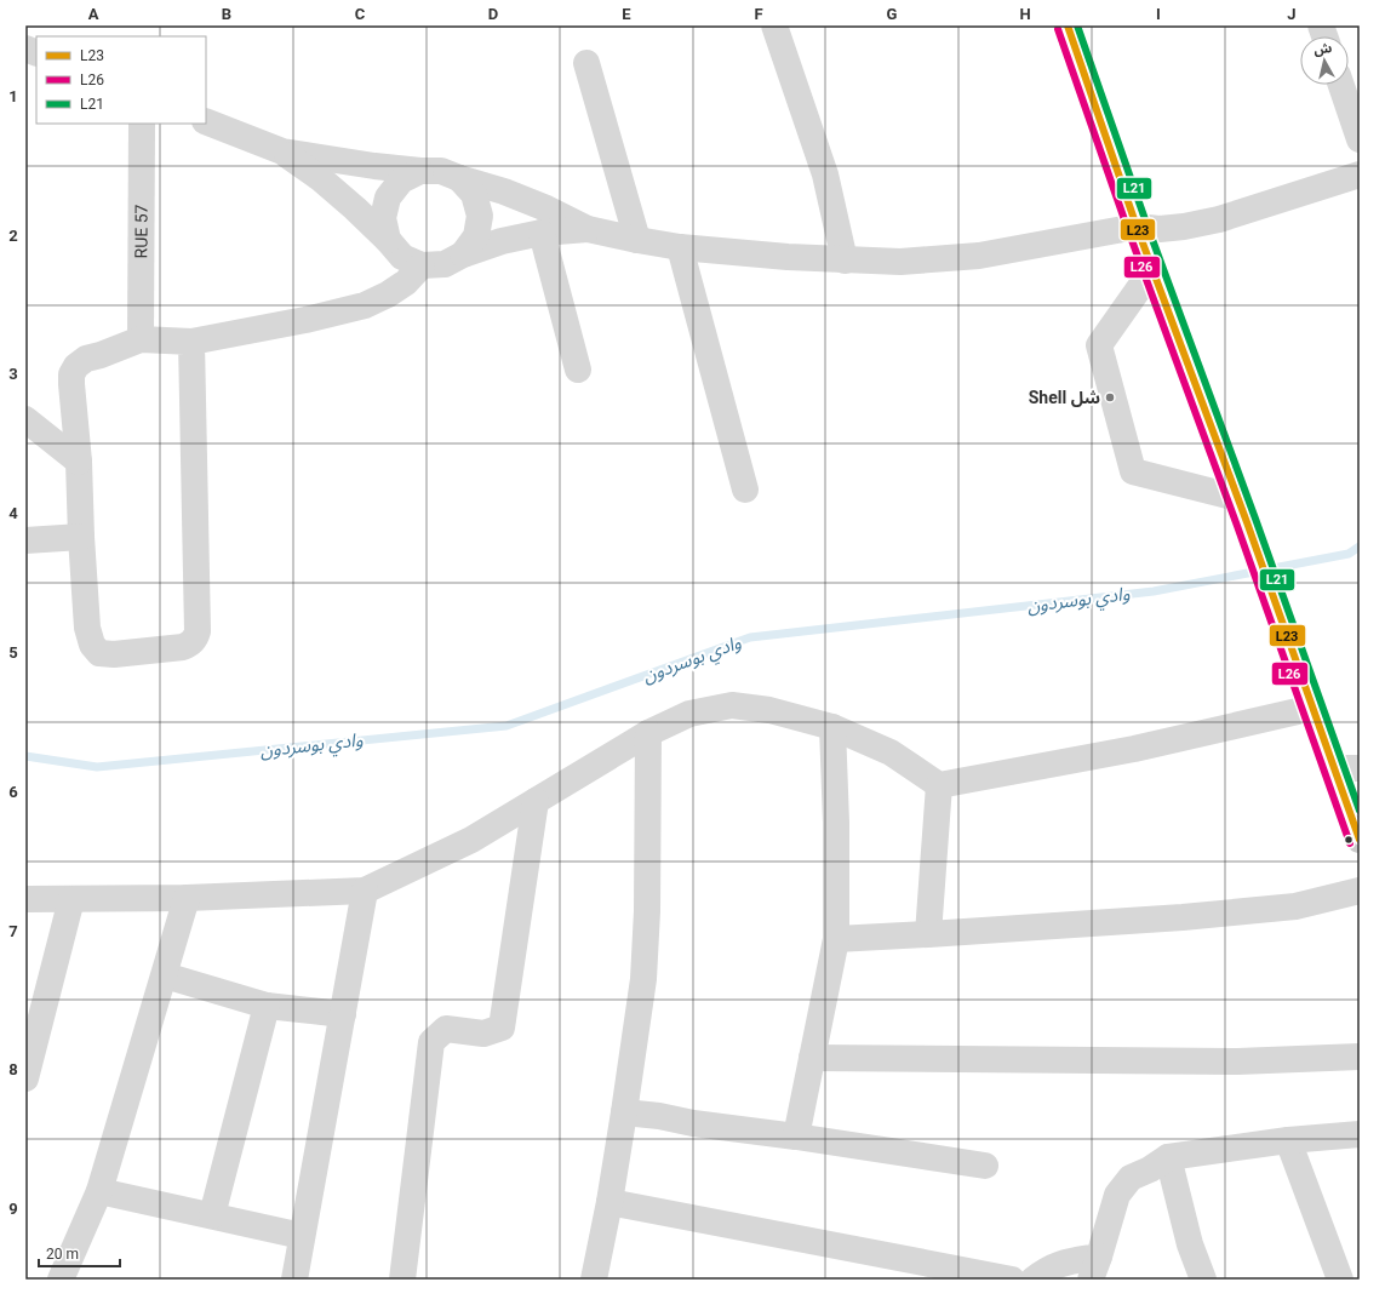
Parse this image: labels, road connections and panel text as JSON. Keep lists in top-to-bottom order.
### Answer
{
  "streets": {
    "street": ["RUE 57"]
  },
  "water": ["وادي بوسردون"],
  "places": ["Shell شل"],
  "lines": ["transit line L23", "transit line L21", "transit line L26"],
  "legend": ["L23", "L26", "L21"],
  "scale_bar": "20 m",
  "north": "top",
  "grid": {
    "columns": [
      "A",
      "B",
      "C",
      "D",
      "E",
      "F",
      "G",
      "H",
      "I",
      "J"
    ],
    "rows": [
      "1",
      "2",
      "3",
      "4",
      "5",
      "6",
      "7",
      "8",
      "9"
    ]
  }
}
